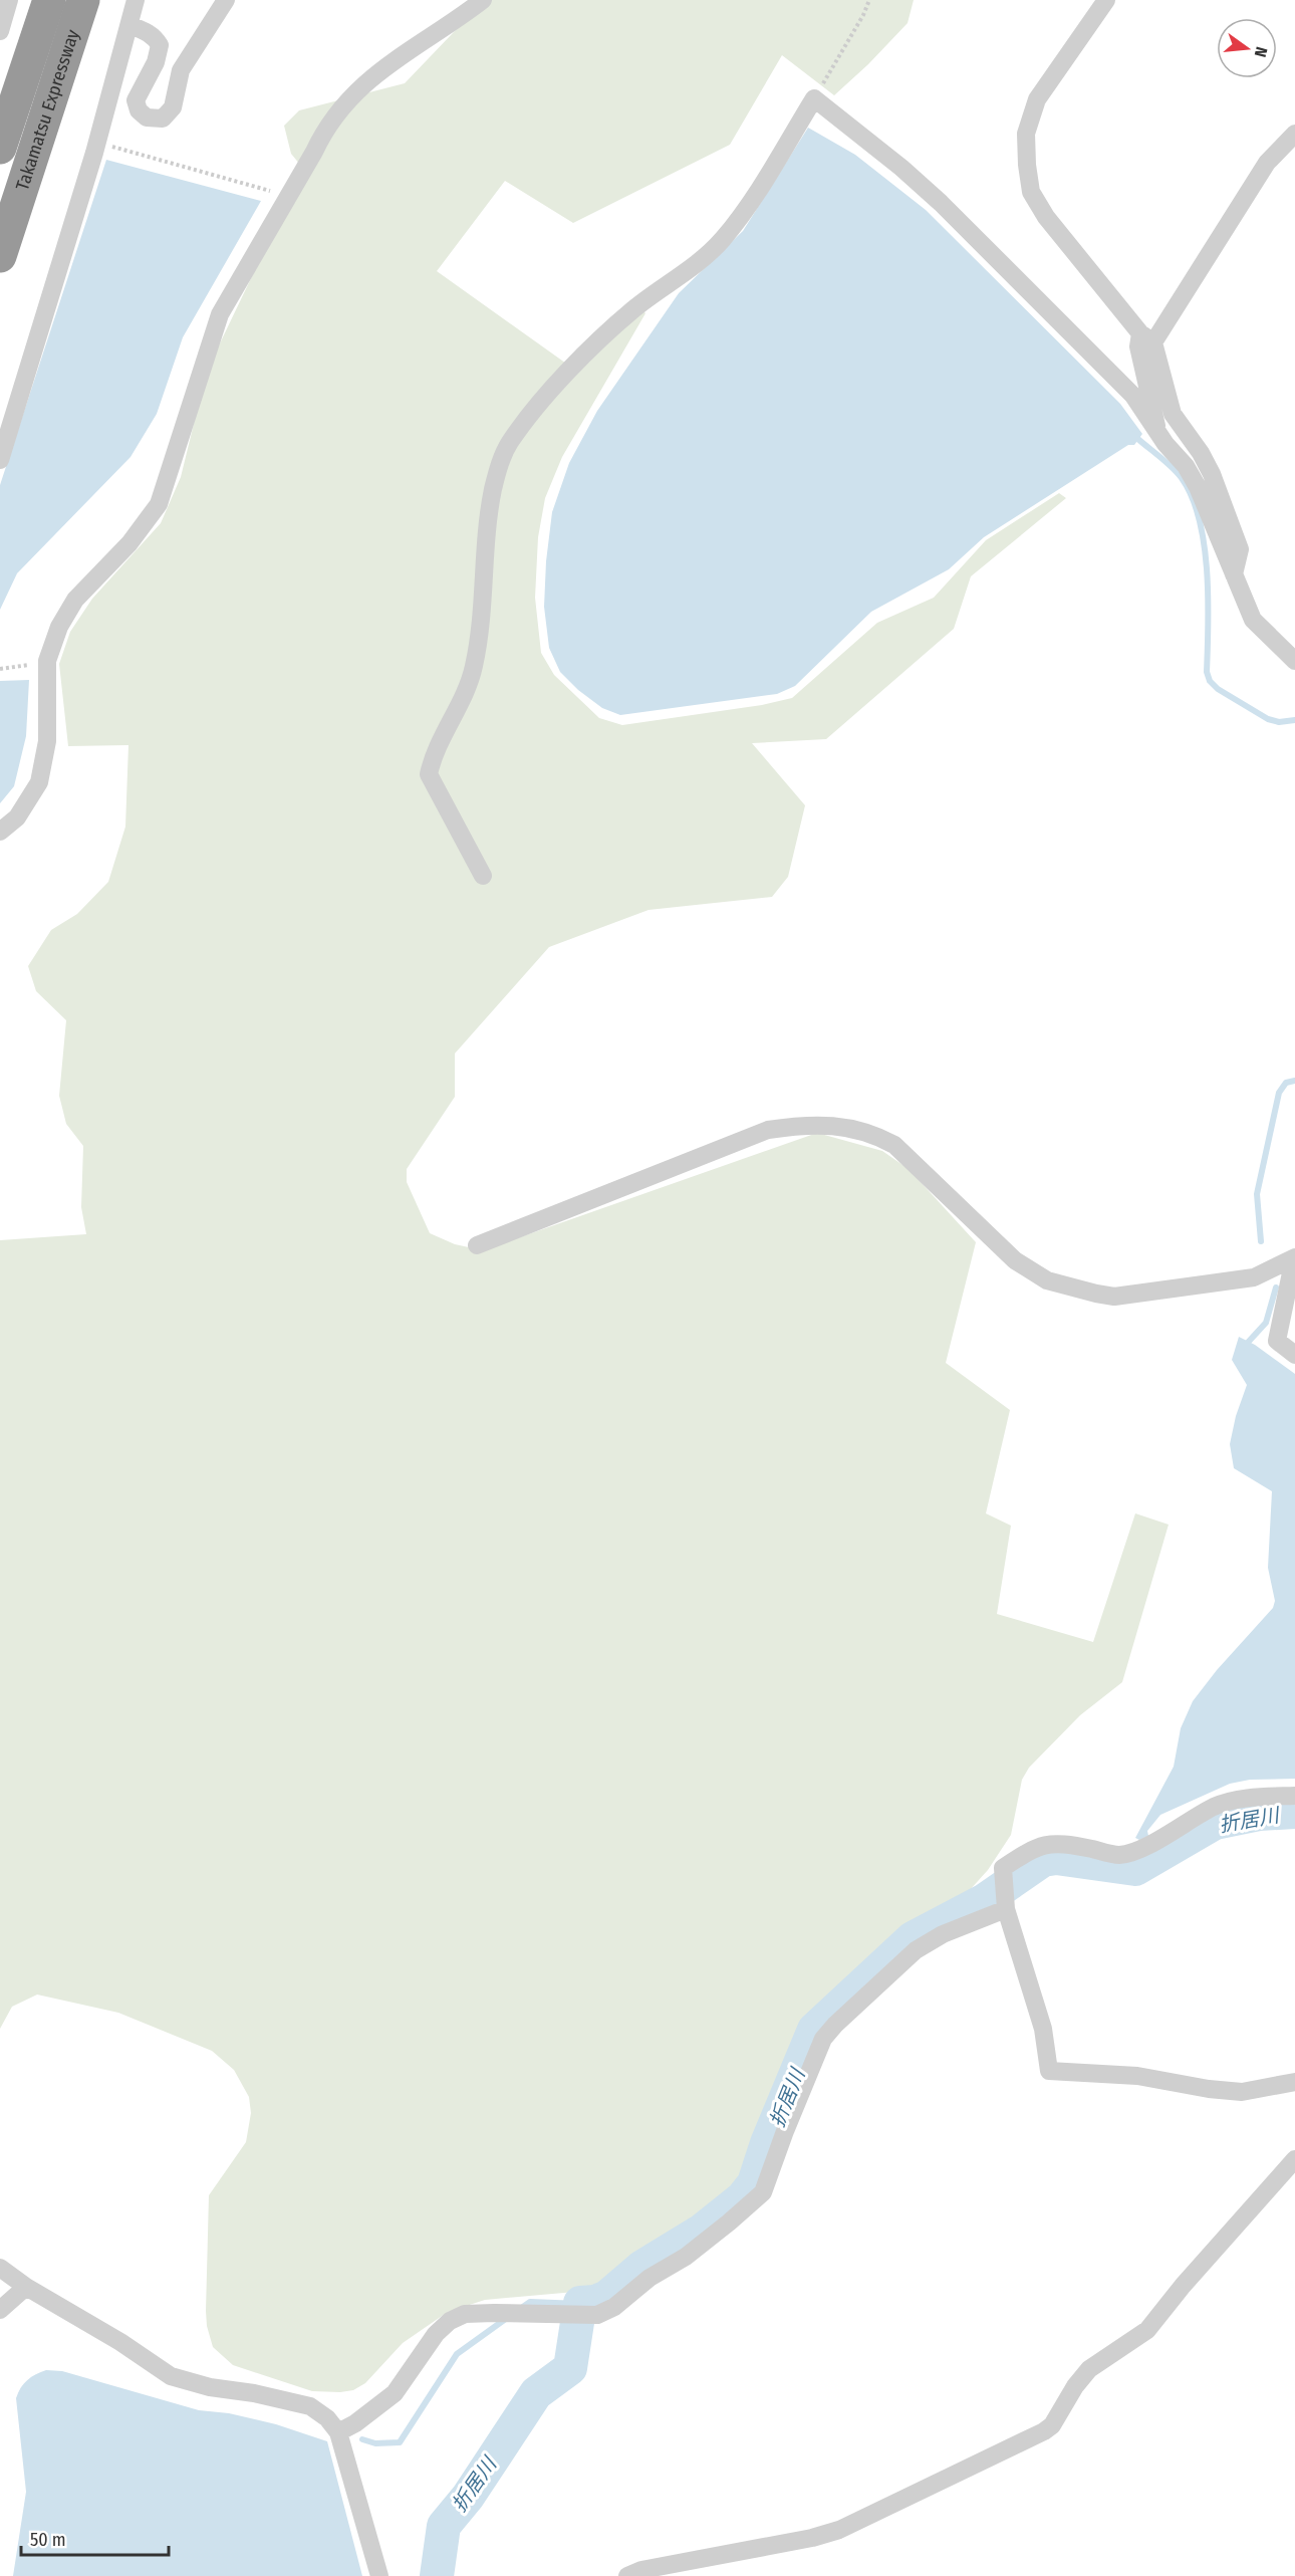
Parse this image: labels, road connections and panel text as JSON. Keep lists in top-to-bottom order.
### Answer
{
  "streets": {
    "highway": ["Takamatsu Expressway"]
  },
  "water": ["折居川"],
  "scale_bar": "50 m",
  "north": "right"
}
